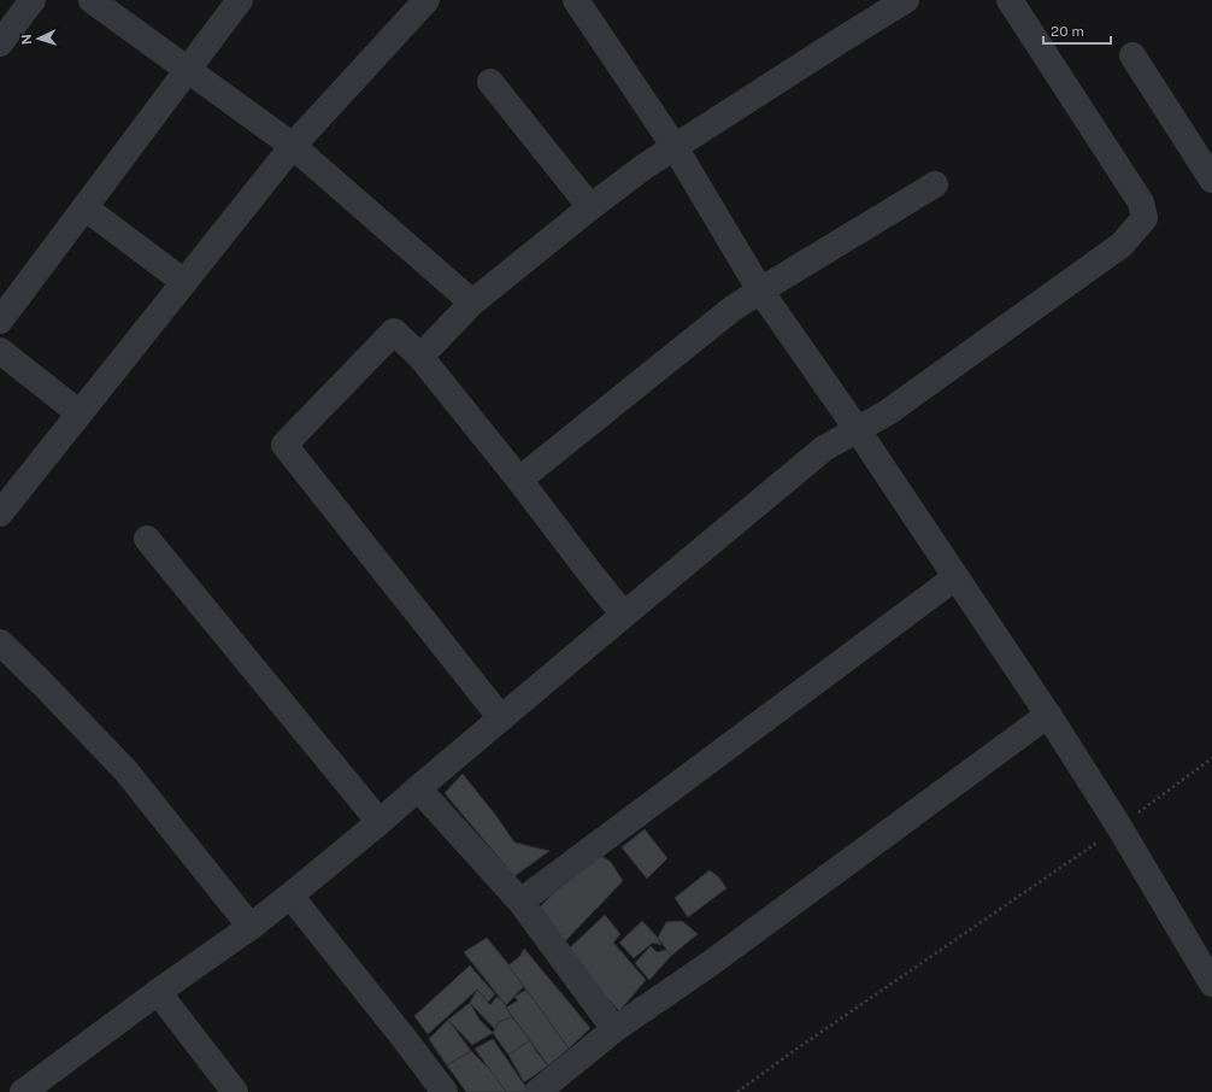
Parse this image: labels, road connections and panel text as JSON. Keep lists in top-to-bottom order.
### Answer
{
  "scale_bar": "20 m",
  "north": "left"
}
